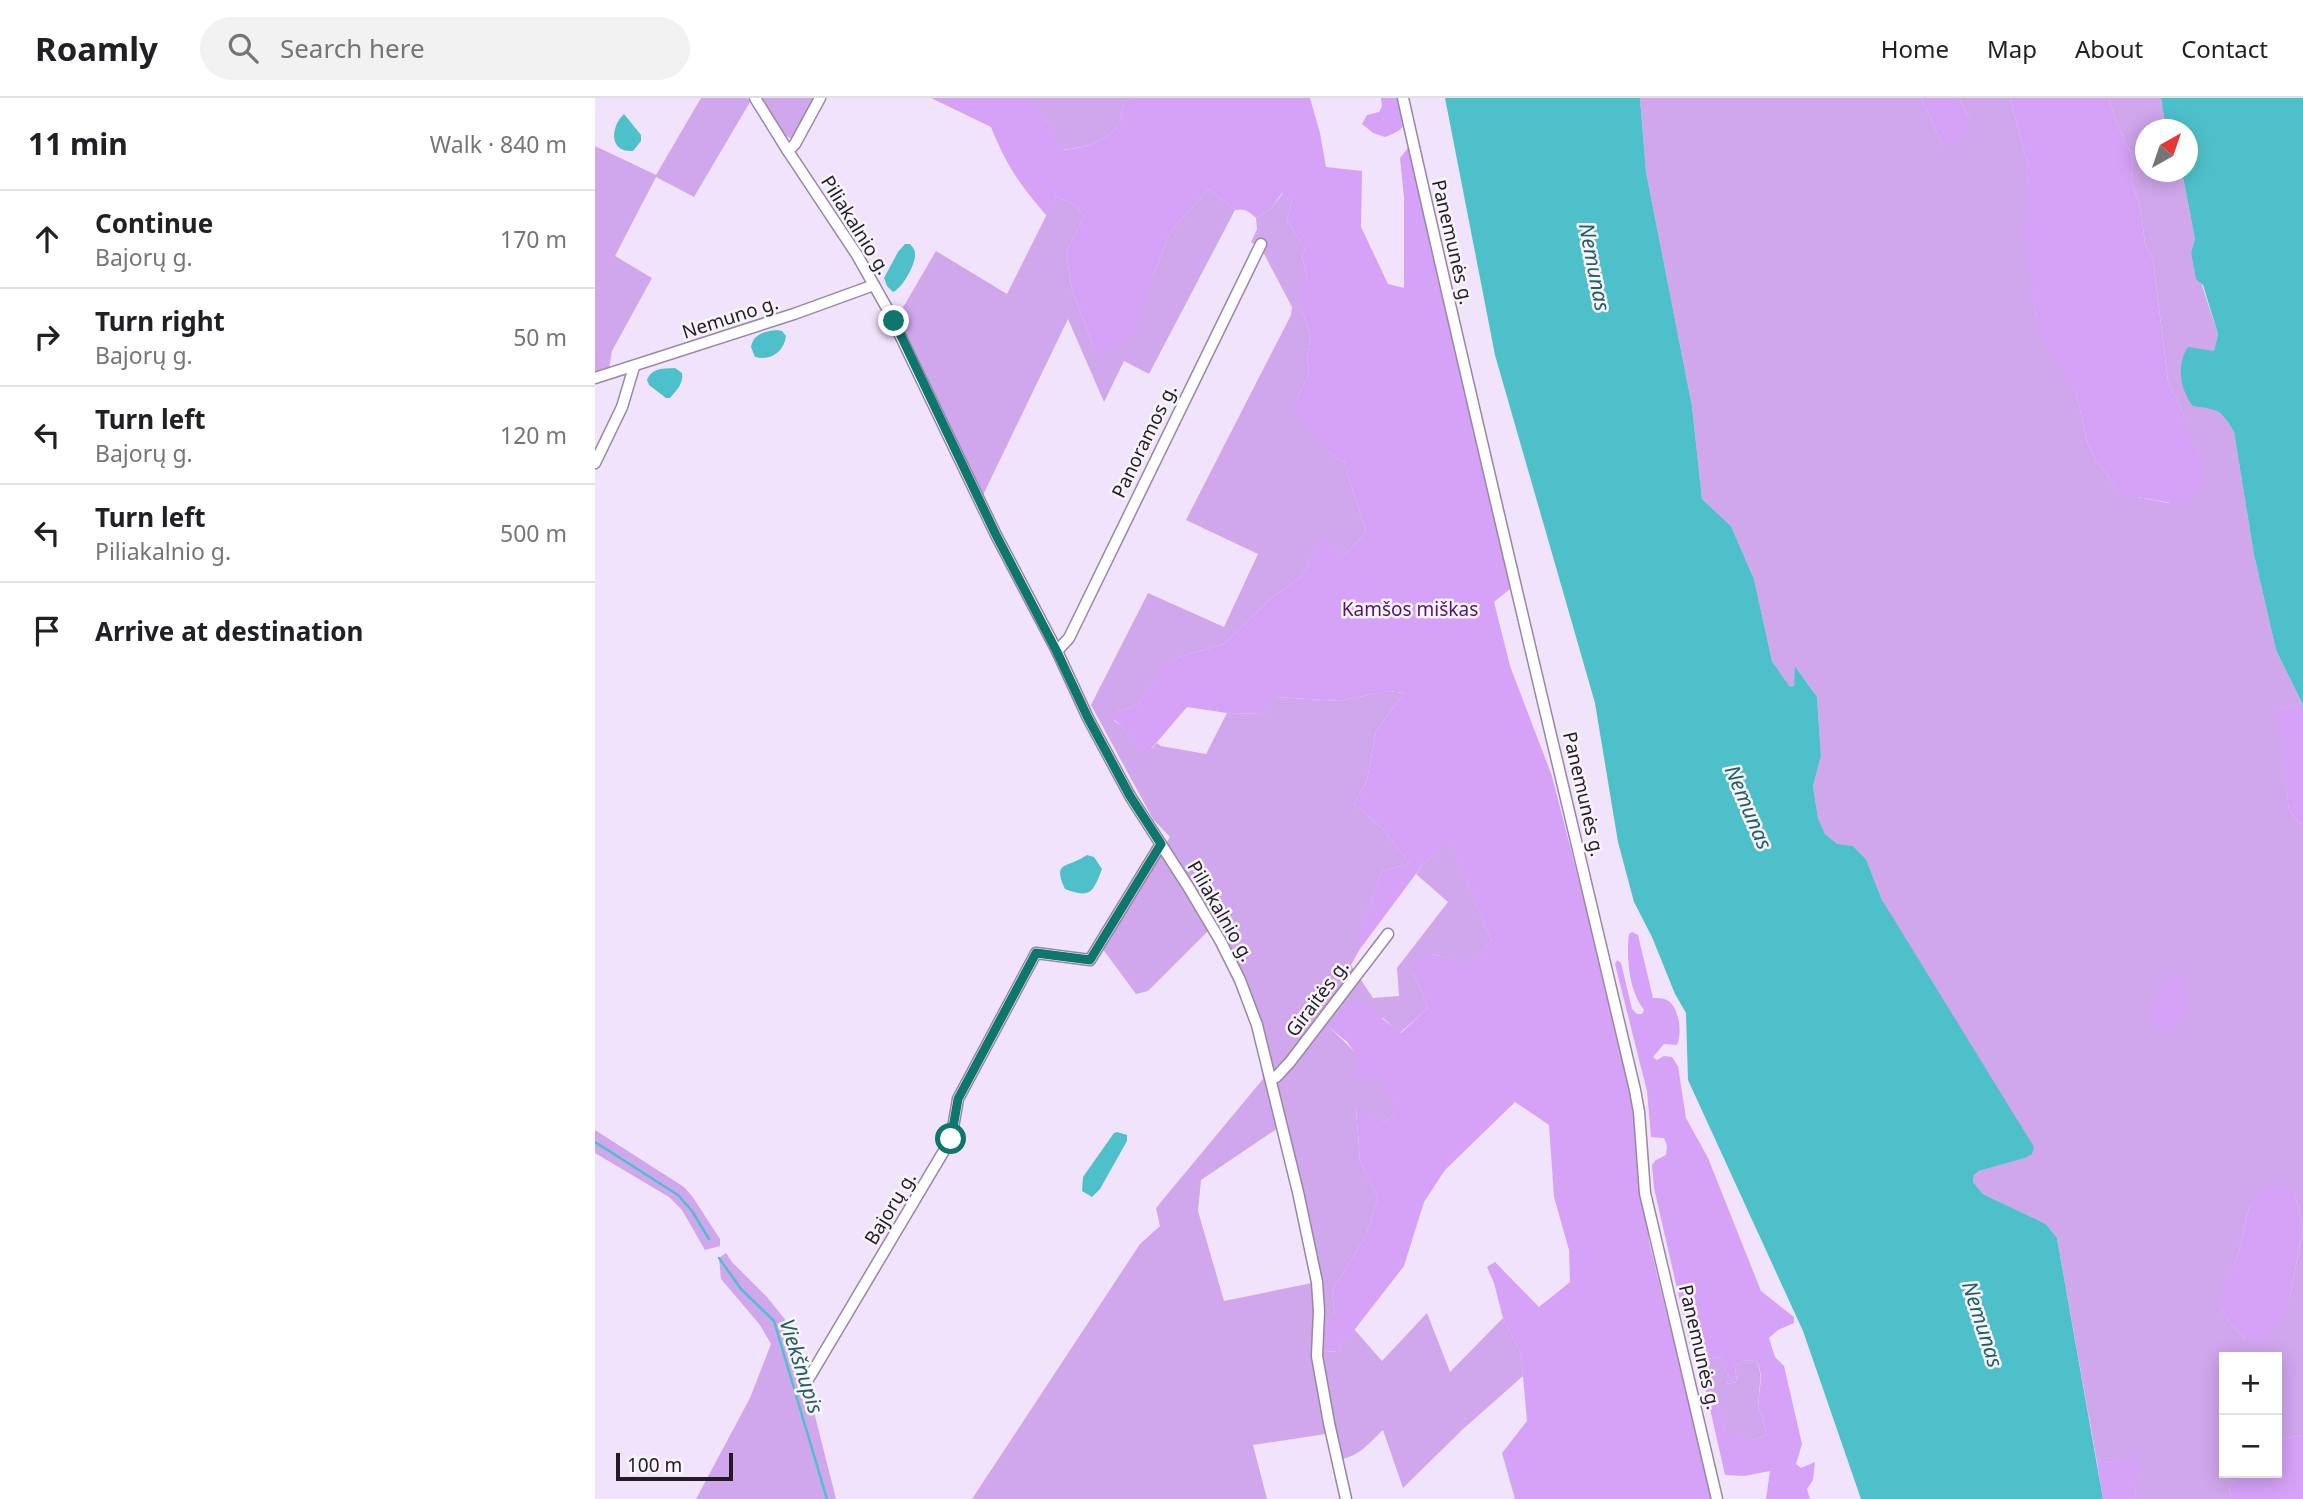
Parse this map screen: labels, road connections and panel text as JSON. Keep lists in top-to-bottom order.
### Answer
{
  "streets": {
    "street": [
      "Piliakalnio g.",
      "Panemunės g.",
      "Nemuno g.",
      "Panoramos g.",
      "Giraitės g.",
      "Bajorų g."
    ]
  },
  "crossings": [
    ["Piliakalnio g.", "Nemuno g."],
    ["Piliakalnio g.", "Panoramos g."],
    ["Piliakalnio g.", "Giraitės g."],
    ["Piliakalnio g.", "Bajorų g."]
  ],
  "water": ["Nemunas", "Viekšnupis"],
  "parks": ["Kamšos miškas"],
  "scale_bar": "100 m",
  "north": "top right",
  "page": {
    "header": "Roamly",
    "search": "Search here",
    "nav": [
      "Home",
      "Map",
      "About",
      "Contact"
    ],
    "heading": ["11 min", "Walk · 840 m"],
    "list": [
      ["Continue", "Bajorų g.", "170 m"],
      ["Turn right", "Bajorų g.", "50 m"],
      ["Turn left", "Bajorų g.", "120 m"],
      ["Turn left", "Piliakalnio g.", "500 m"],
      "Arrive at destination"
    ],
    "map_buttons": ["+", "−"],
    "scale": "100 m"
  }
}
